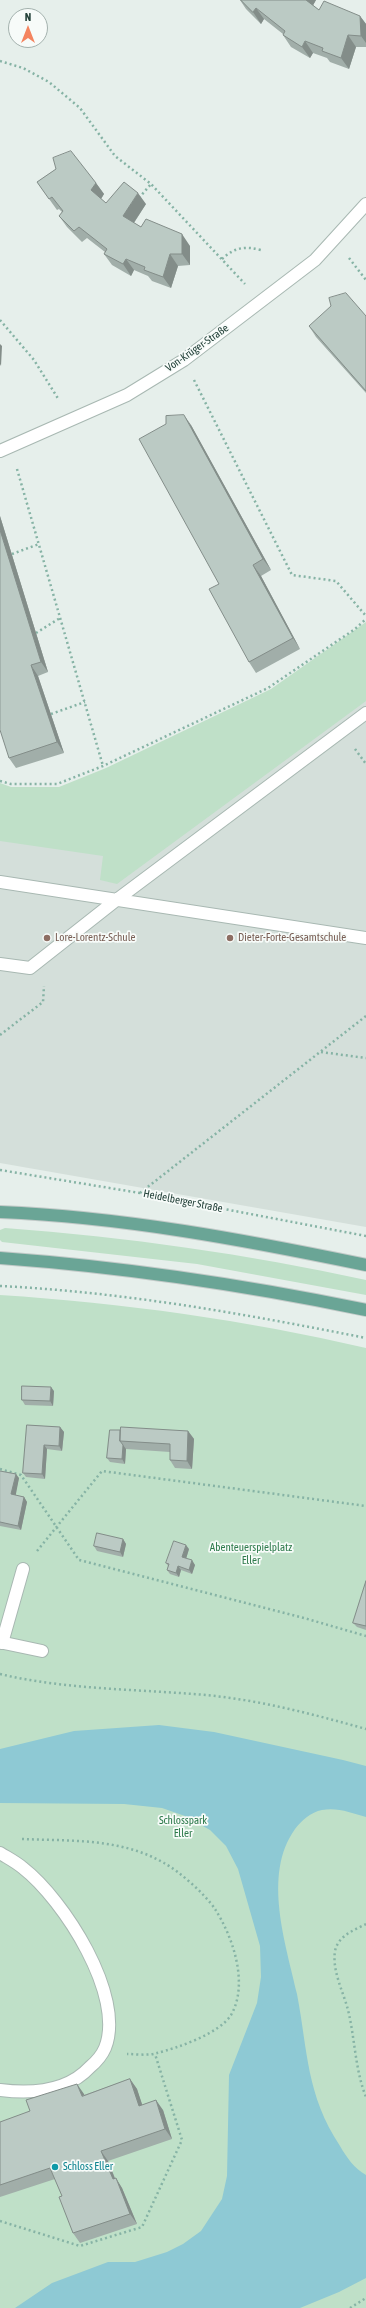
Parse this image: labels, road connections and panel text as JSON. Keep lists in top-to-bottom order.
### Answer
{
  "streets": {
    "street": ["Von-Krüger-Straße"],
    "path": ["Heidelberger Straße"]
  },
  "parks": ["Abenteuerspielplatz Eller", "Schlosspark Eller"],
  "places": ["Lore-Lorentz-Schule", "Dieter-Forte-Gesamtschule", "Schloss Eller"],
  "north": "top"
}
